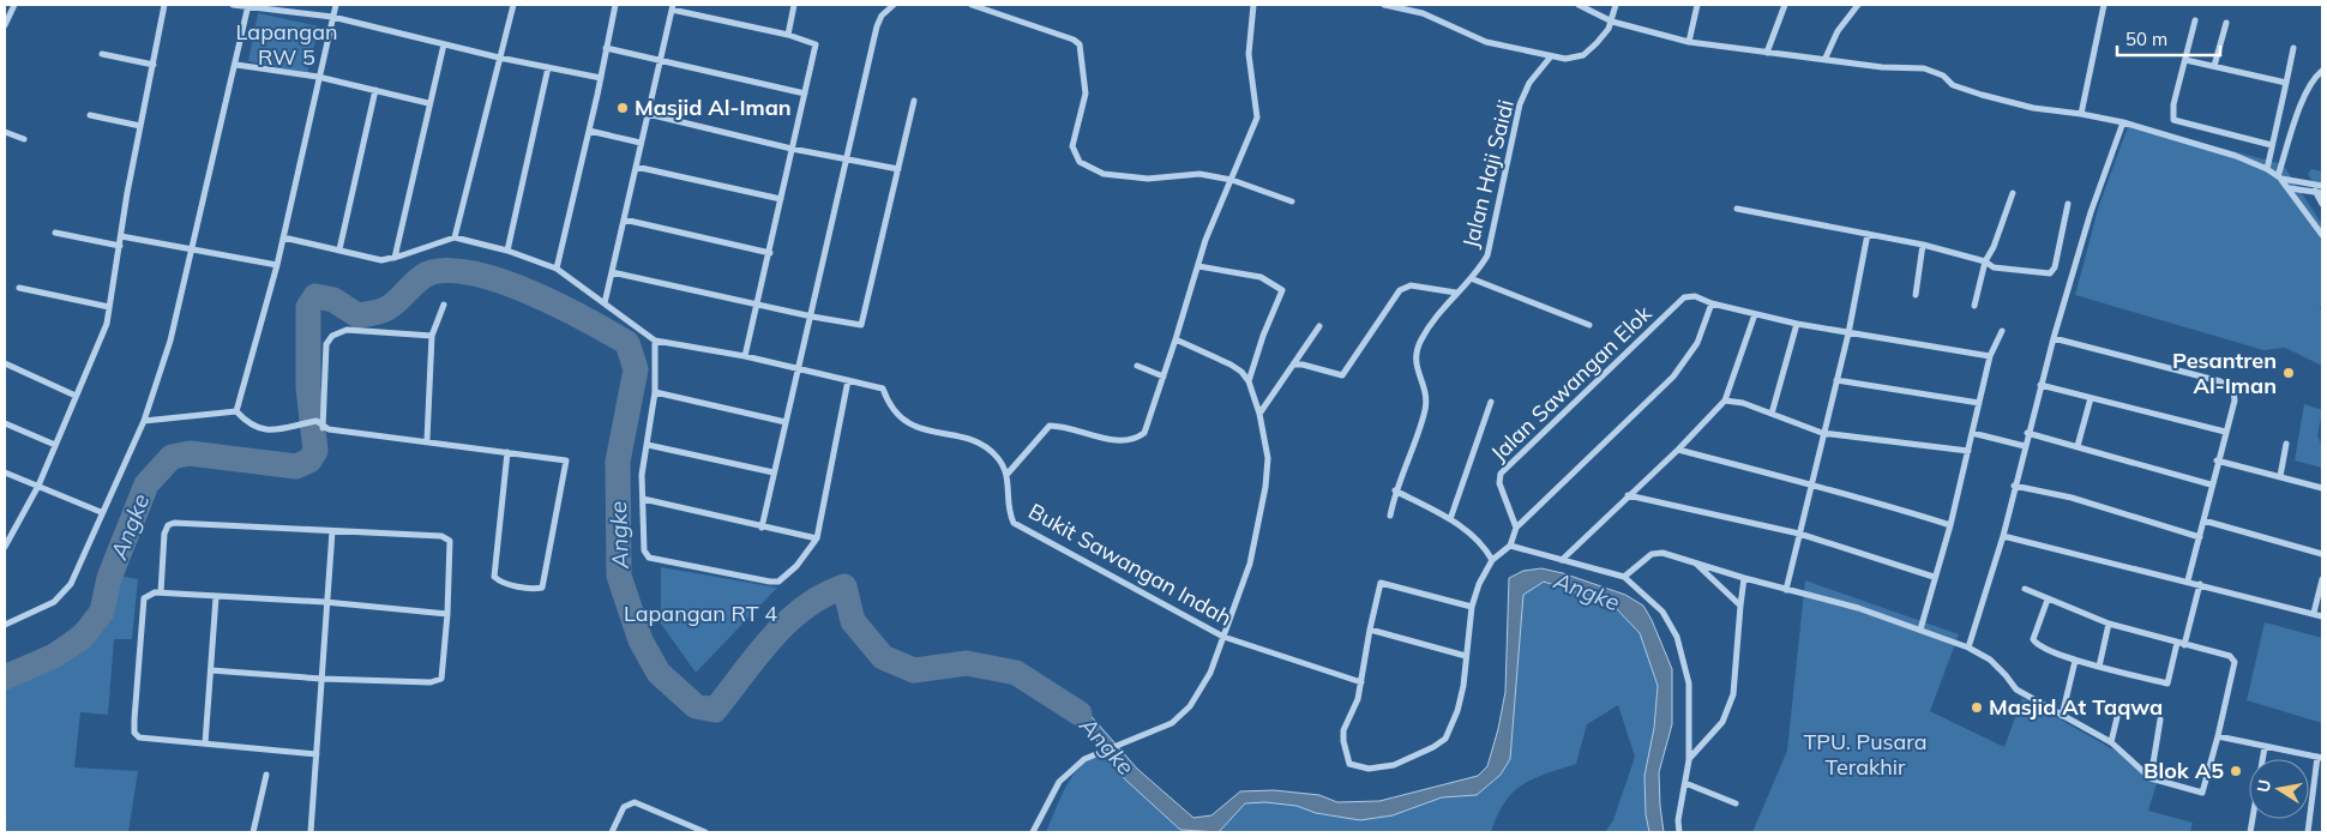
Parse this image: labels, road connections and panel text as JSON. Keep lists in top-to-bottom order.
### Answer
{
  "streets": {
    "street": ["Jalan Haji Saidi", "Jalan Sawangan Elok", "Bukit Sawangan Indah"]
  },
  "water": ["Angke"],
  "parks": ["Lapangan RW 5", "Lapangan RT 4", "TPU. Pusara Terakhir"],
  "places": [
    "Masjid Al-Iman",
    "Pesantren Al-Iman",
    "Masjid At Taqwa",
    "Blok A5"
  ],
  "scale_bar": "50 m",
  "north": "left"
}
